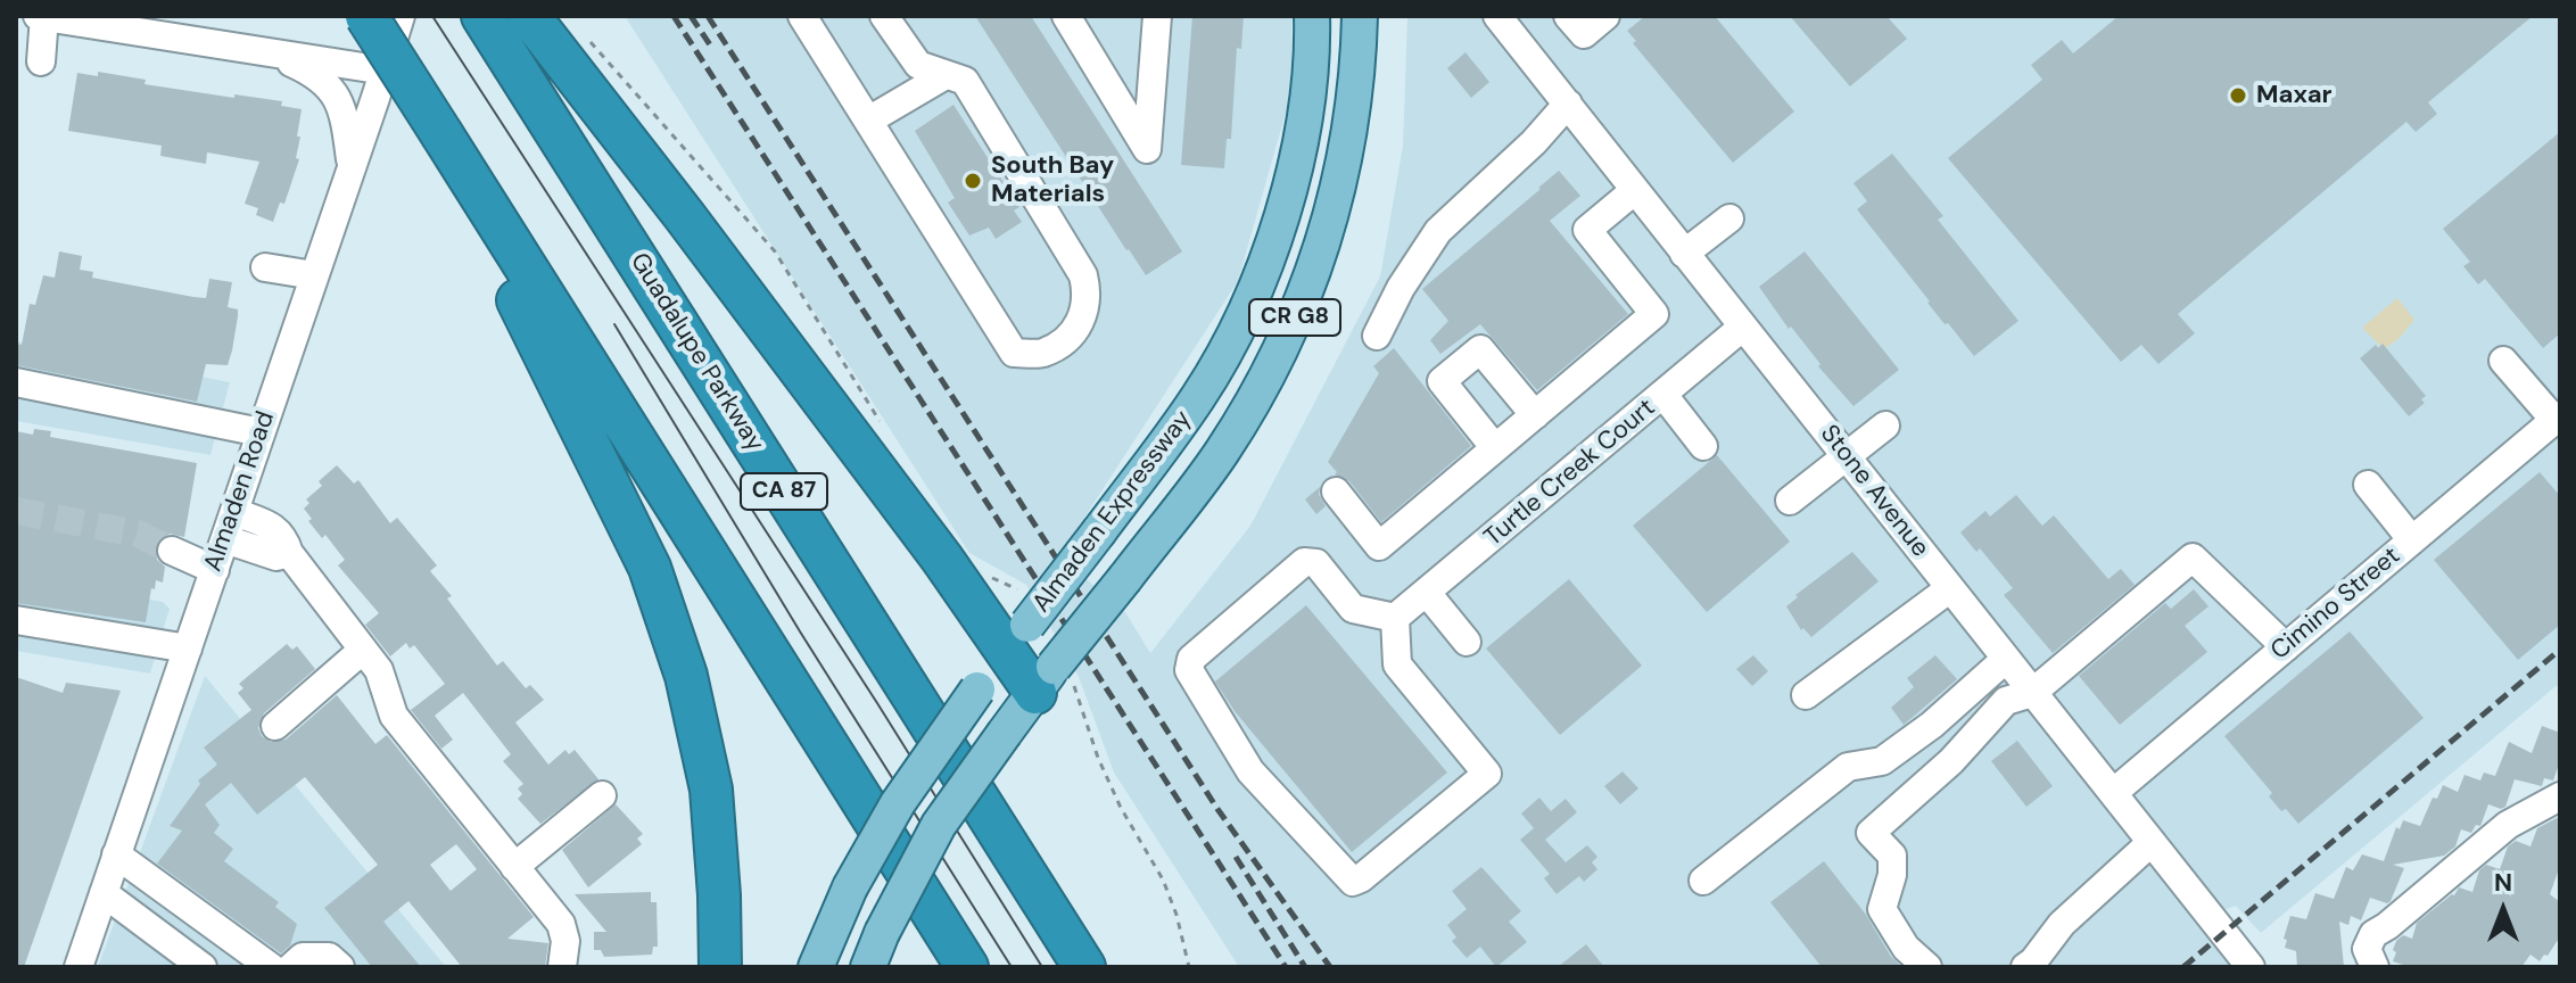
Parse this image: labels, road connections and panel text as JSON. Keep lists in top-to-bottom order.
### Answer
{
  "streets": {
    "highway": ["Guadalupe Parkway", "CA 87"],
    "main road": ["CR G8", "Almaden Expressway"],
    "street": [
      "Turtle Creek Court",
      "Almaden Road",
      "Stone Avenue",
      "Cimino Street"
    ]
  },
  "crossings": [
    ["Turtle Creek Court", "Stone Avenue"],
    ["Stone Avenue", "Cimino Street"]
  ],
  "places": ["Maxar", "South Bay Materials"],
  "north": "top"
}
